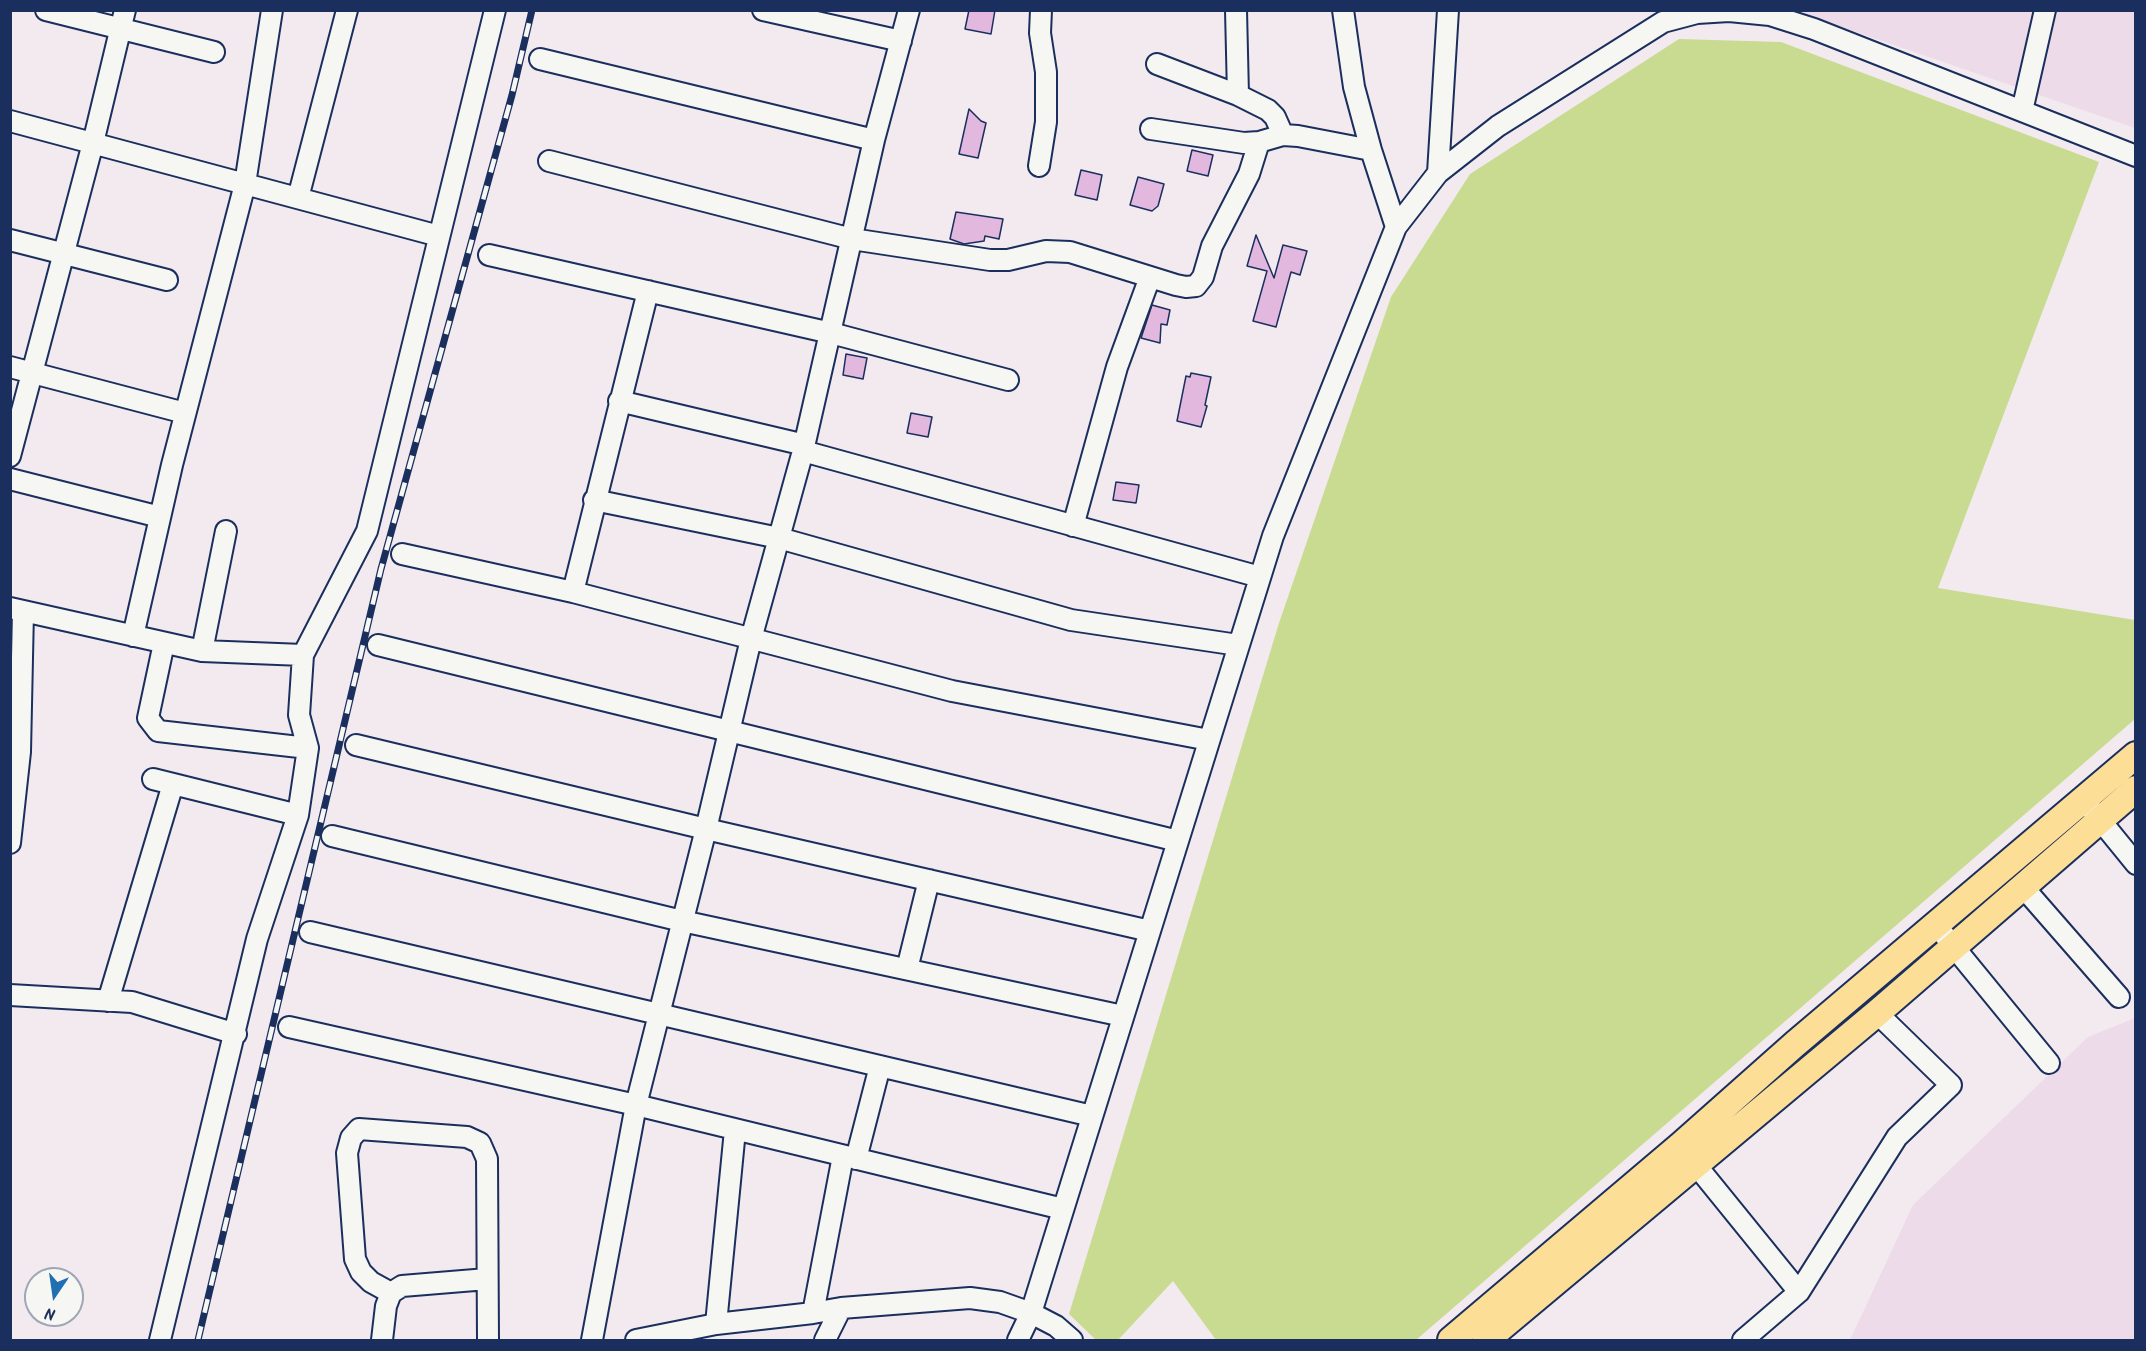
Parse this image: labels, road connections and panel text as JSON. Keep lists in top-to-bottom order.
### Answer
{
  "north": "bottom"
}
